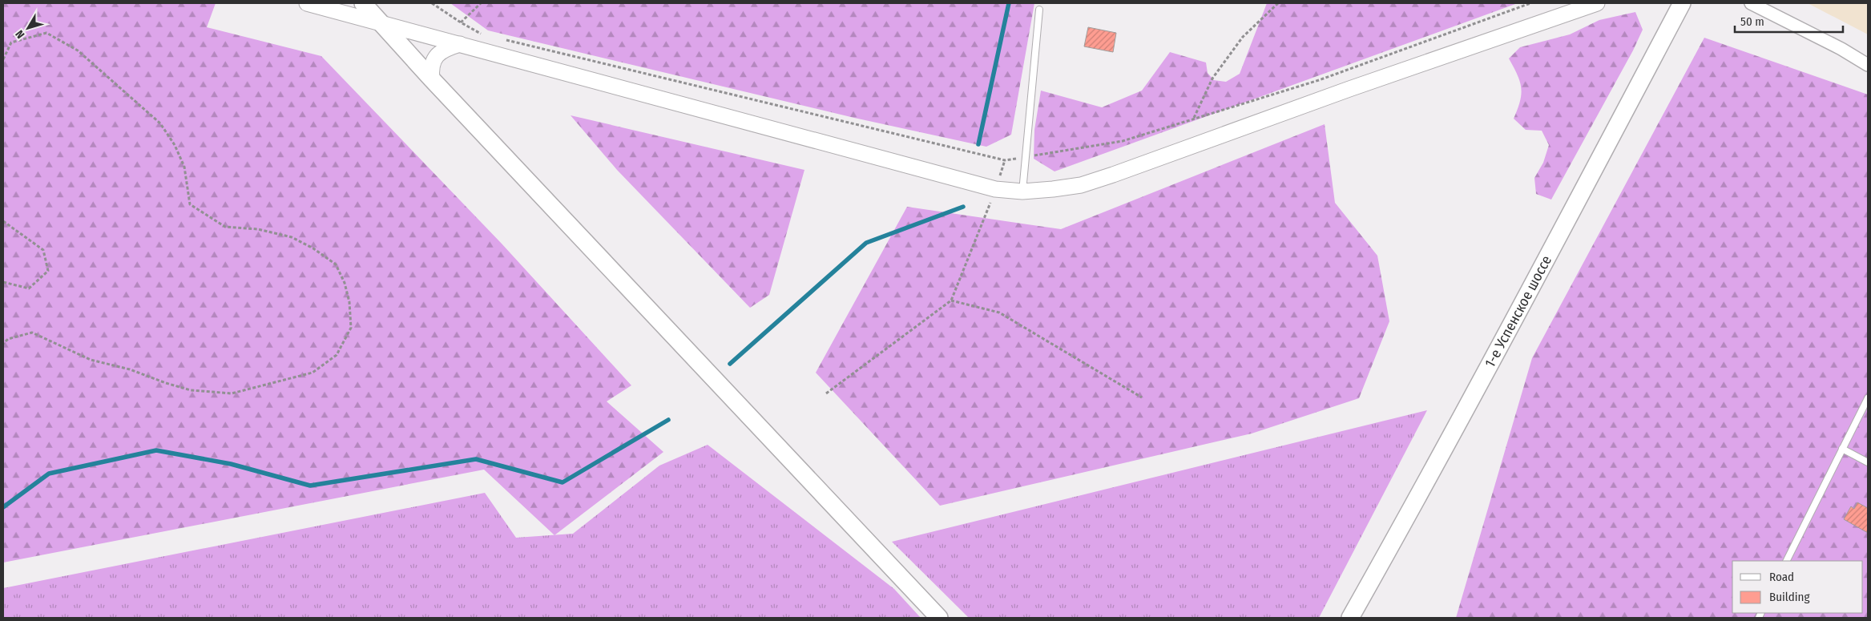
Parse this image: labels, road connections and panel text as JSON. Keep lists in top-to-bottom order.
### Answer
{
  "streets": {
    "main road": ["1-е Успенское шоссе"]
  },
  "legend": ["Road", "Building"],
  "scale_bar": "50 m",
  "north": "bottom left"
}
